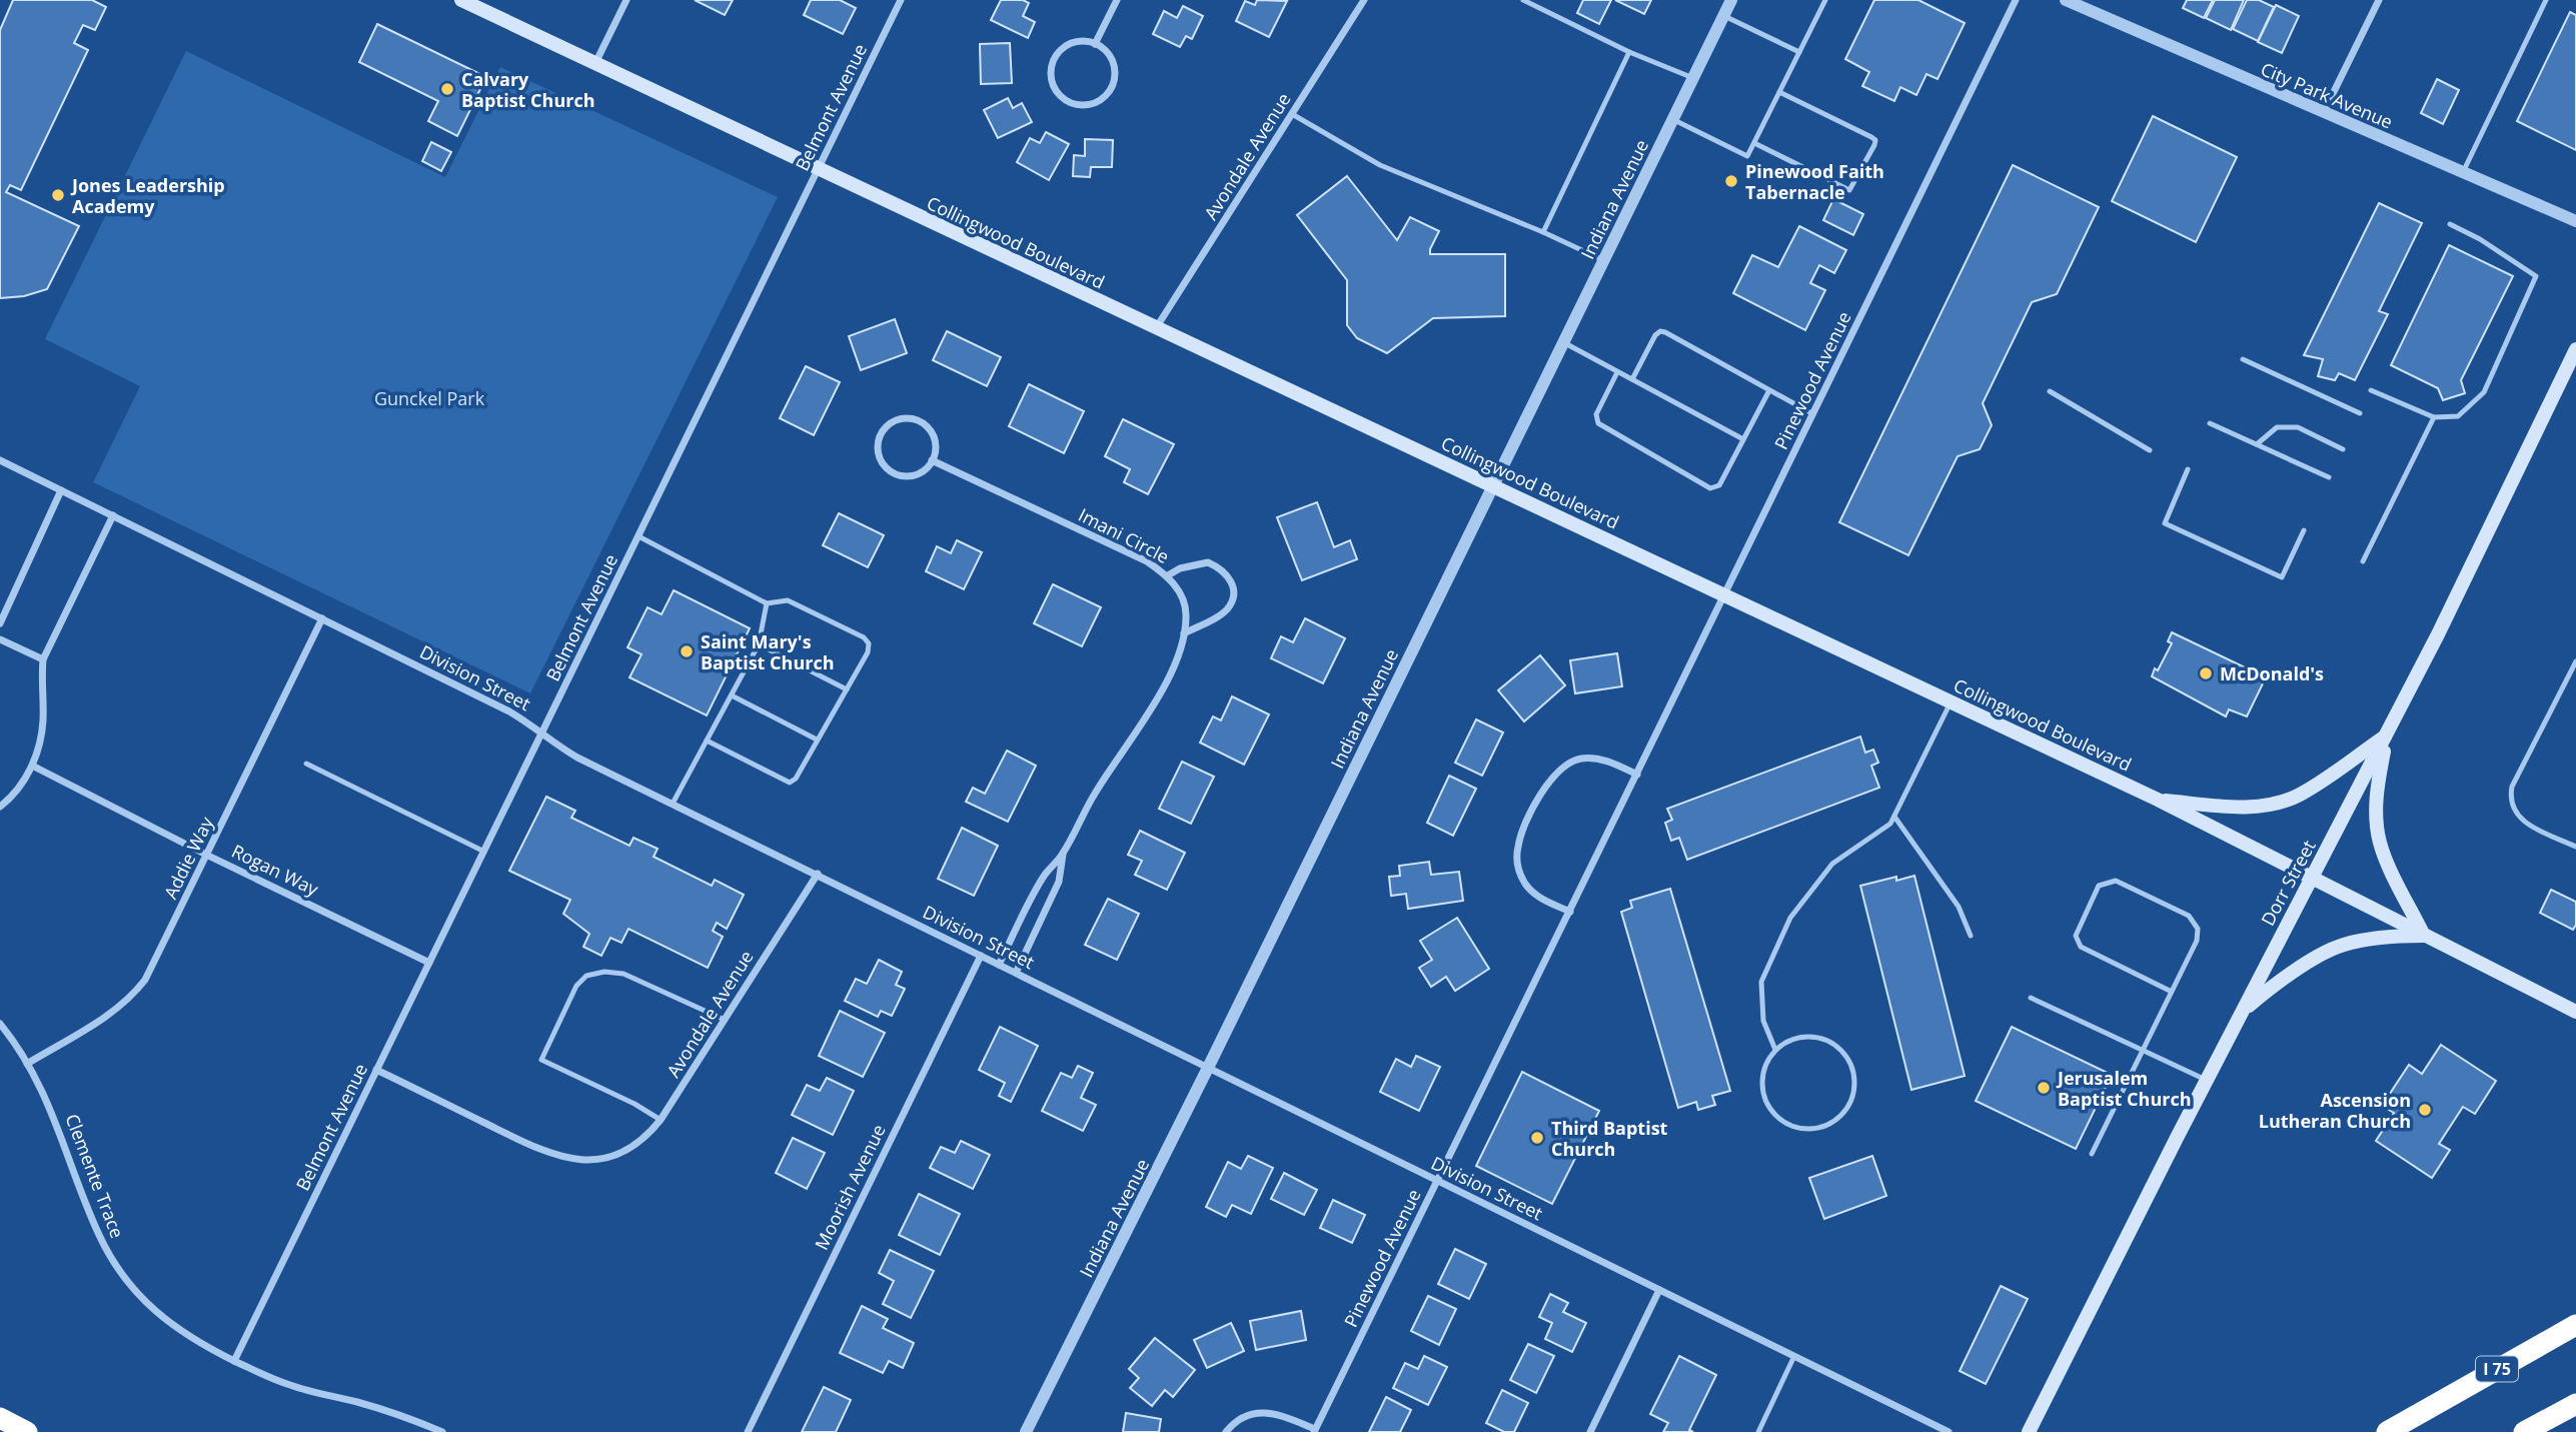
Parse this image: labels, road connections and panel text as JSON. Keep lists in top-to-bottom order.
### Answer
{
  "streets": {
    "highway": ["I 75"],
    "main road": ["Collingwood Boulevard", "Dorr Street"],
    "street": [
      "City Park Avenue",
      "Belmont Avenue",
      "Avondale Avenue",
      "Indiana Avenue",
      "Pinewood Avenue",
      "Imani Circle",
      "Division Street",
      "Addie Way",
      "Rogan Way",
      "Clemente Trace",
      "Moorish Avenue"
    ]
  },
  "crossings": [
    ["Belmont Avenue", "Avondale Avenue"],
    ["Belmont Avenue", "Collingwood Boulevard"],
    ["Belmont Avenue", "Division Street"],
    ["Belmont Avenue", "Rogan Way"],
    ["Belmont Avenue", "Clemente Trace"],
    ["Avondale Avenue", "Collingwood Boulevard"],
    ["Avondale Avenue", "Division Street"],
    ["Indiana Avenue", "Collingwood Boulevard"],
    ["Indiana Avenue", "Division Street"],
    ["Collingwood Boulevard", "Pinewood Avenue"],
    ["Collingwood Boulevard", "Dorr Street"],
    ["Pinewood Avenue", "Division Street"],
    ["Imani Circle", "Division Street"],
    ["Division Street", "Addie Way"],
    ["Division Street", "Moorish Avenue"],
    ["Addie Way", "Rogan Way"],
    ["Addie Way", "Clemente Trace"]
  ],
  "parks": ["Gunckel Park"],
  "places": [
    "Calvary Baptist Church",
    "Pinewood Faith Tabernacle",
    "Jones Leadership Academy",
    "Saint Mary's Baptist Church",
    "McDonald's",
    "Jerusalem Baptist Church",
    "Ascension Lutheran Church",
    "Third Baptist Church"
  ]
}
